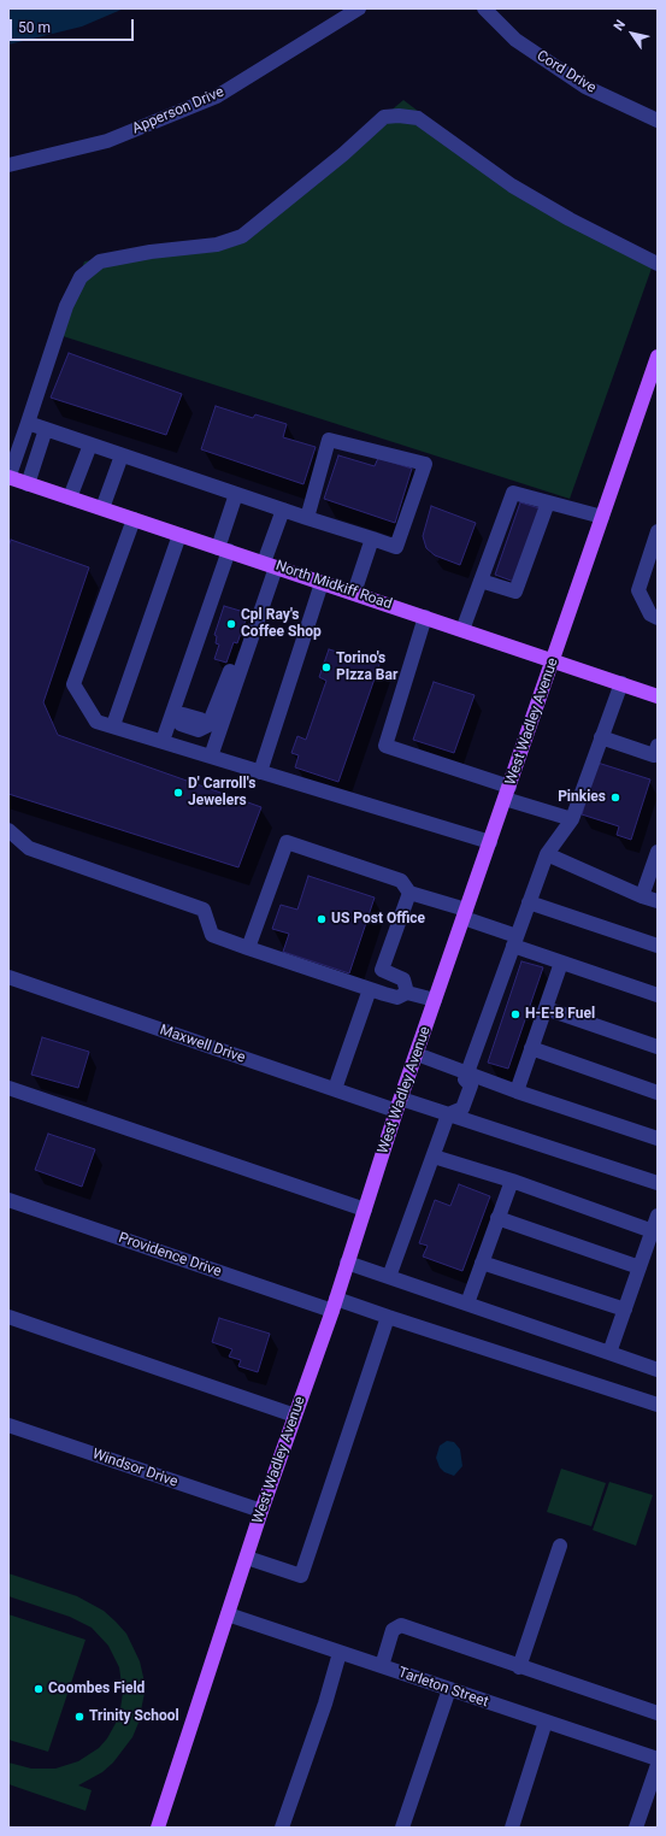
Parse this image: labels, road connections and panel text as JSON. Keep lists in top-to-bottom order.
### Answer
{
  "streets": {
    "main road": ["North Midkiff Road", "West Wadley Avenue"],
    "street": [
      "Cord Drive",
      "Apperson Drive",
      "Maxwell Drive",
      "Providence Drive",
      "Windsor Drive",
      "Tarleton Street"
    ]
  },
  "crossings": [
    ["North Midkiff Road", "West Wadley Avenue"],
    ["West Wadley Avenue", "Maxwell Drive"],
    ["West Wadley Avenue", "Providence Drive"],
    ["West Wadley Avenue", "Windsor Drive"],
    ["West Wadley Avenue", "Tarleton Street"]
  ],
  "places": [
    "Cpl Ray's Coffee Shop",
    "Torino's PIzza Bar",
    "D' Carroll's Jewelers",
    "Pinkies",
    "US Post Office",
    "H-E-B Fuel",
    "Coombes Field",
    "Trinity School"
  ],
  "scale_bar": "50 m",
  "north": "top left"
}
